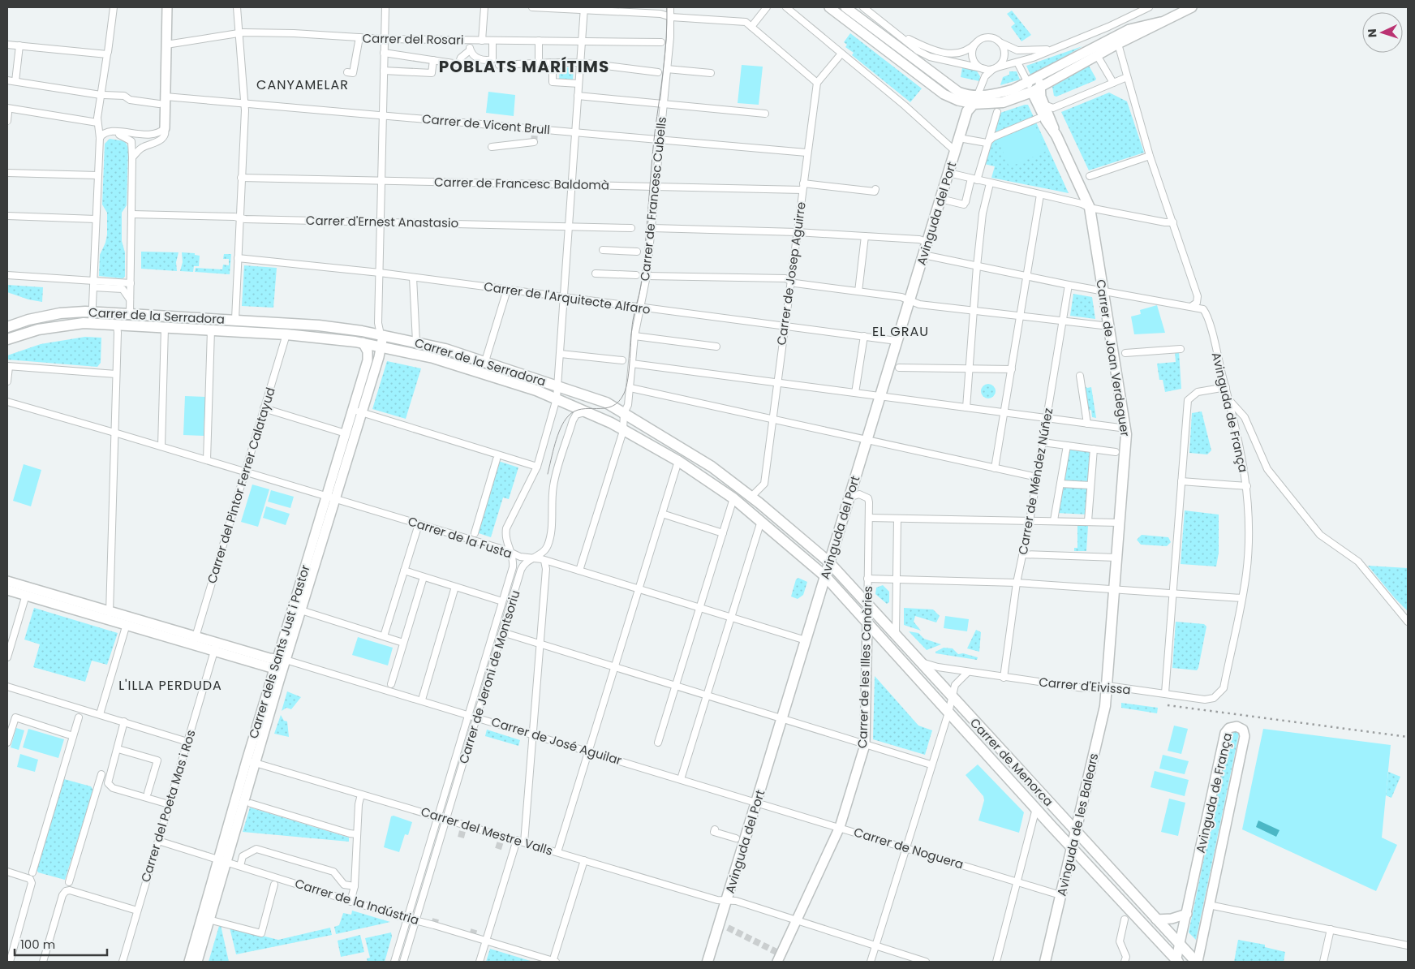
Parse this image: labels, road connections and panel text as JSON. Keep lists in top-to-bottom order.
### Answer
{
  "streets": {
    "main road": [
      "Avinguda del Port",
      "Carrer de la Serradora",
      "Carrer de Joan Verdeguer",
      "Carrer de Menorca",
      "Avinguda de les Balears"
    ],
    "street": [
      "Carrer del Rosari",
      "Carrer de Vicent Brull",
      "Carrer de Francesc Baldomà",
      "Carrer de Francesc Cubells",
      "Carrer d'Ernest Anastasio",
      "Carrer de Josep Aguirre",
      "Carrer de l'Arquitecte Alfaro",
      "Avinguda de França",
      "Carrer de Méndez Núñez",
      "Carrer del Pintor Ferrer Calatayud",
      "Carrer de la Fusta",
      "Carrer dels Sants Just i Pastor",
      "Carrer de les Illes Canàries",
      "Carrer de Jeroni de Montsoriu",
      "Carrer d'Eivissa",
      "Carrer de José Aguilar",
      "Carrer del Poeta Mas i Ros",
      "Carrer del Mestre Valls",
      "Carrer de Noguera",
      "Carrer de la Indústria"
    ]
  },
  "crossings": [
    ["Carrer del Rosari", "Carrer de Jeroni de Montsoriu"],
    ["Carrer de Vicent Brull", "Carrer de Francesc Cubells"],
    ["Carrer de Vicent Brull", "Carrer de Josep Aguirre"],
    ["Carrer de Vicent Brull", "Carrer de Jeroni de Montsoriu"],
    ["Carrer de Francesc Baldomà", "Carrer de Francesc Cubells"],
    ["Carrer de Francesc Baldomà", "Carrer de Josep Aguirre"],
    ["Carrer de Francesc Baldomà", "Carrer de Jeroni de Montsoriu"],
    ["Carrer de Francesc Cubells", "Carrer de l'Arquitecte Alfaro"],
    ["Carrer de Francesc Cubells", "Carrer de la Serradora"],
    ["Carrer de Francesc Cubells", "Carrer de la Fusta"],
    ["Avinguda del Port", "Carrer de l'Arquitecte Alfaro"],
    ["Avinguda del Port", "Carrer de la Serradora"],
    ["Avinguda del Port", "Carrer de la Fusta"],
    ["Avinguda del Port", "Carrer de les Illes Canàries"],
    ["Avinguda del Port", "Carrer de José Aguilar"],
    ["Avinguda del Port", "Carrer de Menorca"],
    ["Avinguda del Port", "Carrer del Mestre Valls"],
    ["Avinguda del Port", "Carrer de Noguera"],
    ["Carrer d'Ernest Anastasio", "Carrer de Jeroni de Montsoriu"],
    ["Carrer de Josep Aguirre", "Carrer de l'Arquitecte Alfaro"],
    ["Carrer de Josep Aguirre", "Carrer de la Serradora"],
    ["Carrer de l'Arquitecte Alfaro", "Carrer de Jeroni de Montsoriu"],
    ["Carrer de la Serradora", "Carrer del Pintor Ferrer Calatayud"],
    ["Carrer de la Serradora", "Carrer dels Sants Just i Pastor"],
    ["Carrer de la Serradora", "Carrer de Jeroni de Montsoriu"],
    ["Carrer de la Serradora", "Carrer de Menorca"],
    ["Carrer de Joan Verdeguer", "Carrer d'Eivissa"],
    ["Carrer de Joan Verdeguer", "Avinguda de les Balears"],
    ["Avinguda de França", "Carrer d'Eivissa"],
    ["Avinguda de França", "Carrer de Menorca"],
    ["Carrer de Méndez Núñez", "Carrer d'Eivissa"],
    ["Carrer del Pintor Ferrer Calatayud", "Carrer de la Fusta"],
    ["Carrer de la Fusta", "Carrer dels Sants Just i Pastor"],
    ["Carrer de la Fusta", "Carrer de Jeroni de Montsoriu"],
    ["Carrer dels Sants Just i Pastor", "Carrer de José Aguilar"],
    ["Carrer dels Sants Just i Pastor", "Carrer del Mestre Valls"],
    ["Carrer dels Sants Just i Pastor", "Carrer de la Indústria"],
    ["Carrer de les Illes Canàries", "Carrer de Menorca"],
    ["Carrer de les Illes Canàries", "Carrer del Mestre Valls"],
    ["Carrer de les Illes Canàries", "Carrer de Noguera"],
    ["Carrer de Jeroni de Montsoriu", "Carrer de José Aguilar"],
    ["Carrer de Jeroni de Montsoriu", "Carrer del Mestre Valls"],
    ["Carrer de Jeroni de Montsoriu", "Carrer de la Indústria"],
    ["Carrer d'Eivissa", "Carrer de Menorca"],
    ["Carrer d'Eivissa", "Avinguda de les Balears"],
    ["Carrer de José Aguilar", "Carrer de Noguera"],
    ["Carrer de Menorca", "Avinguda de les Balears"],
    ["Carrer del Poeta Mas i Ros", "Carrer de la Indústria"],
    ["Avinguda de les Balears", "Carrer de Noguera"]
  ],
  "districts": [
    "POBLATS MARÍTIMS",
    "CANYAMELAR",
    "EL GRAU",
    "L'ILLA PERDUDA"
  ],
  "scale_bar": "100 m",
  "north": "left"
}
